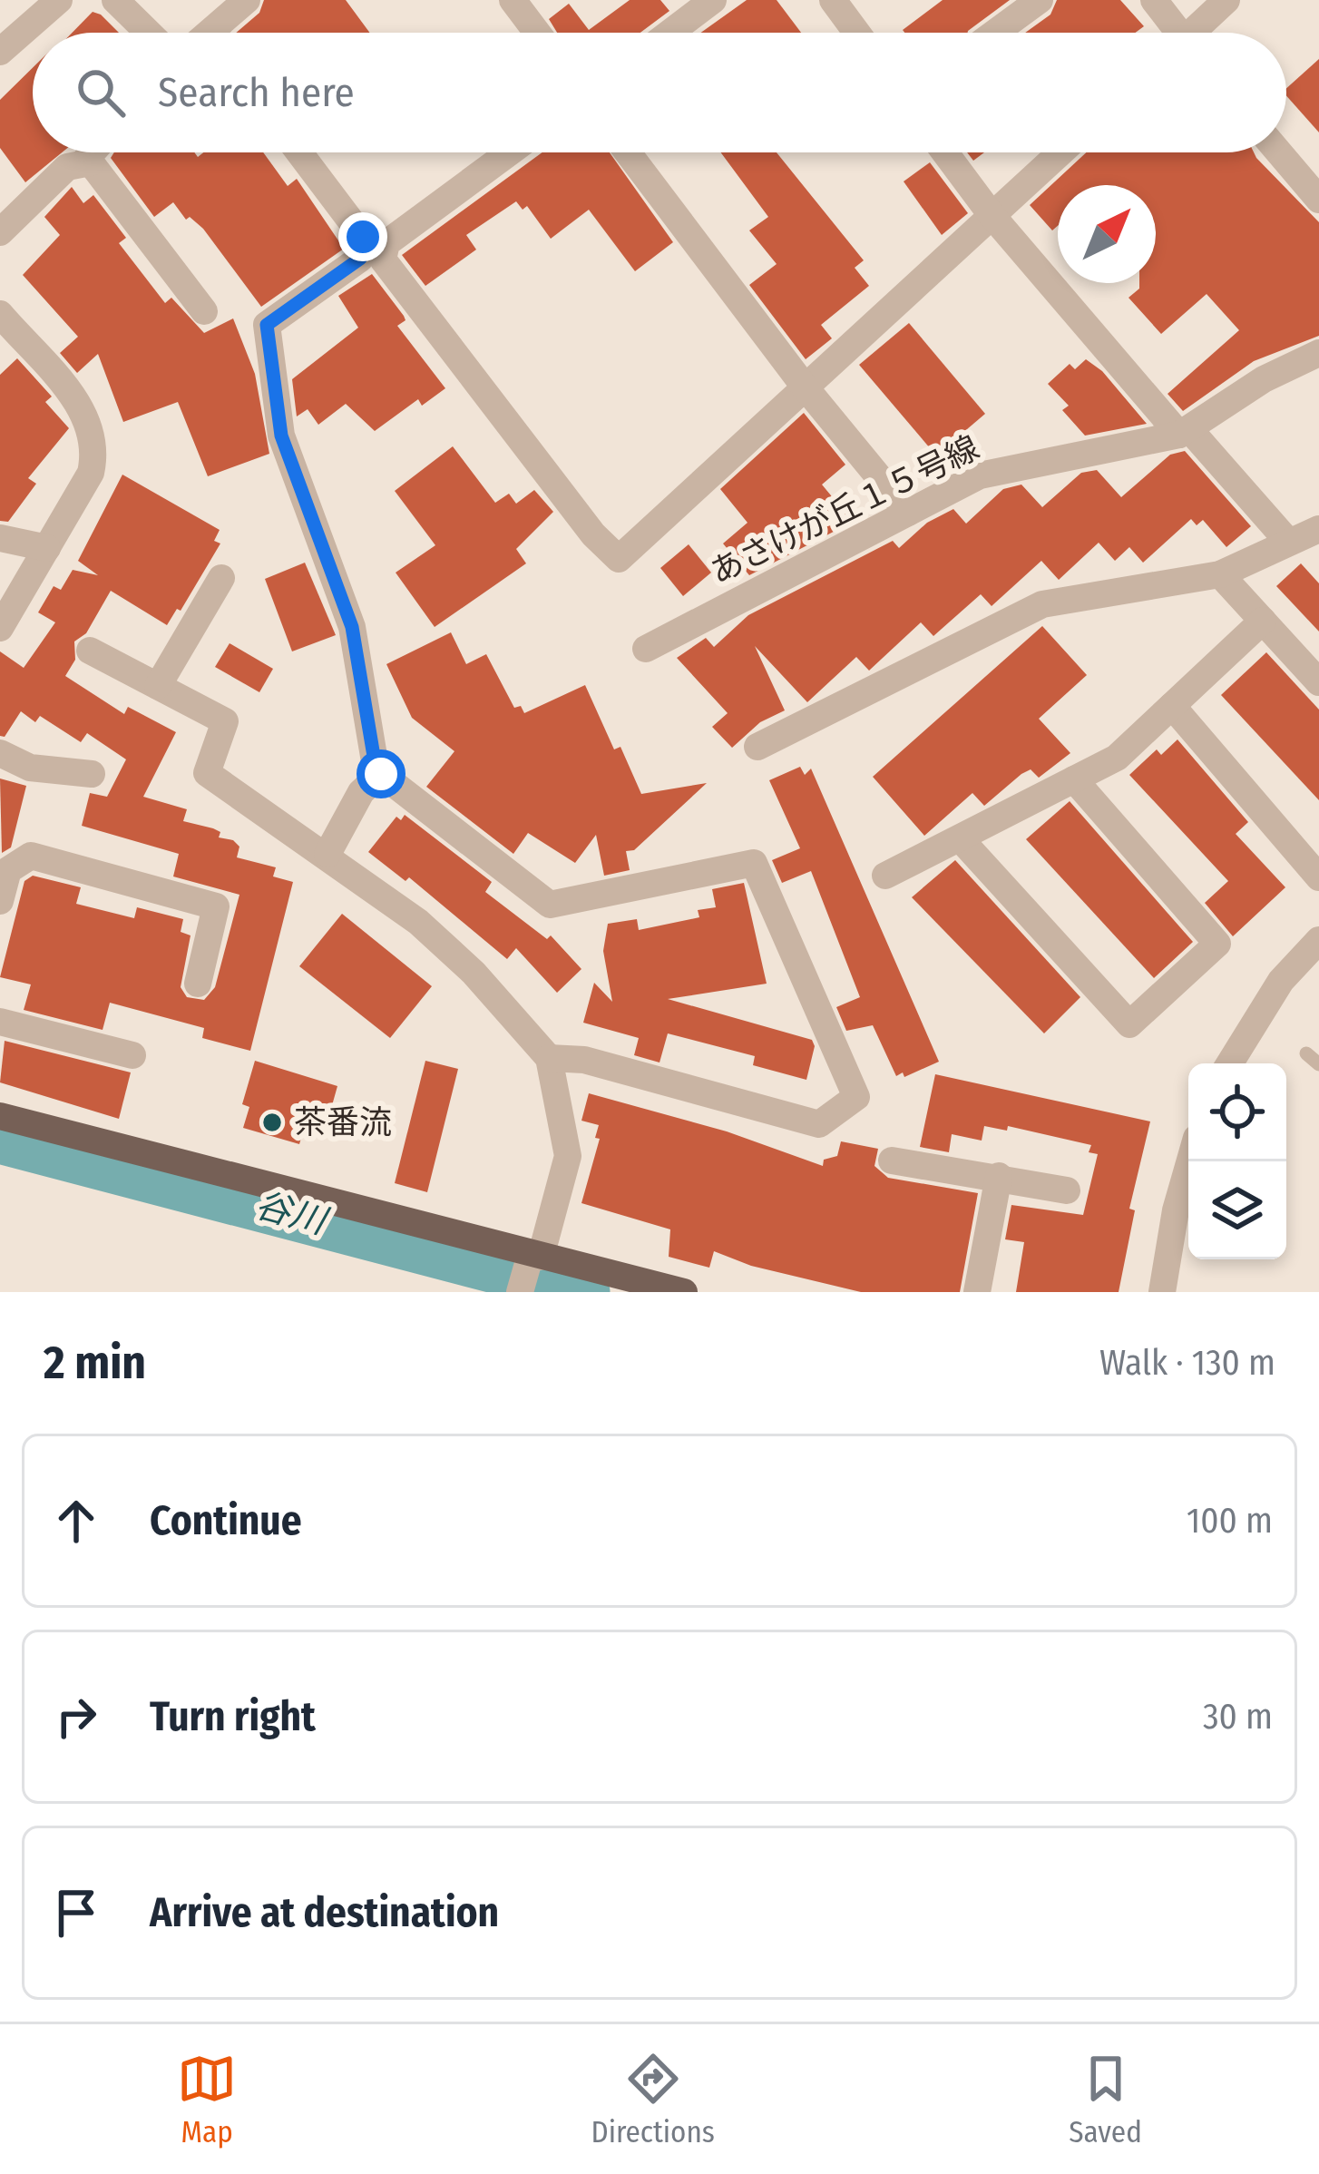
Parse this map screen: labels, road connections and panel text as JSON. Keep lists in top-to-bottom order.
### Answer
{
  "streets": {
    "street": ["あさけが丘１５号線"]
  },
  "water": ["谷川"],
  "places": ["茶番流"],
  "north": "top right",
  "page": {
    "search": "Search here",
    "heading": ["2 min", "Walk · 130 m"],
    "list": [
      ["Continue", "100 m"],
      ["Turn right", "30 m"],
      "Arrive at destination"
    ],
    "nav": ["Map", "Directions", "Saved"]
  }
}
